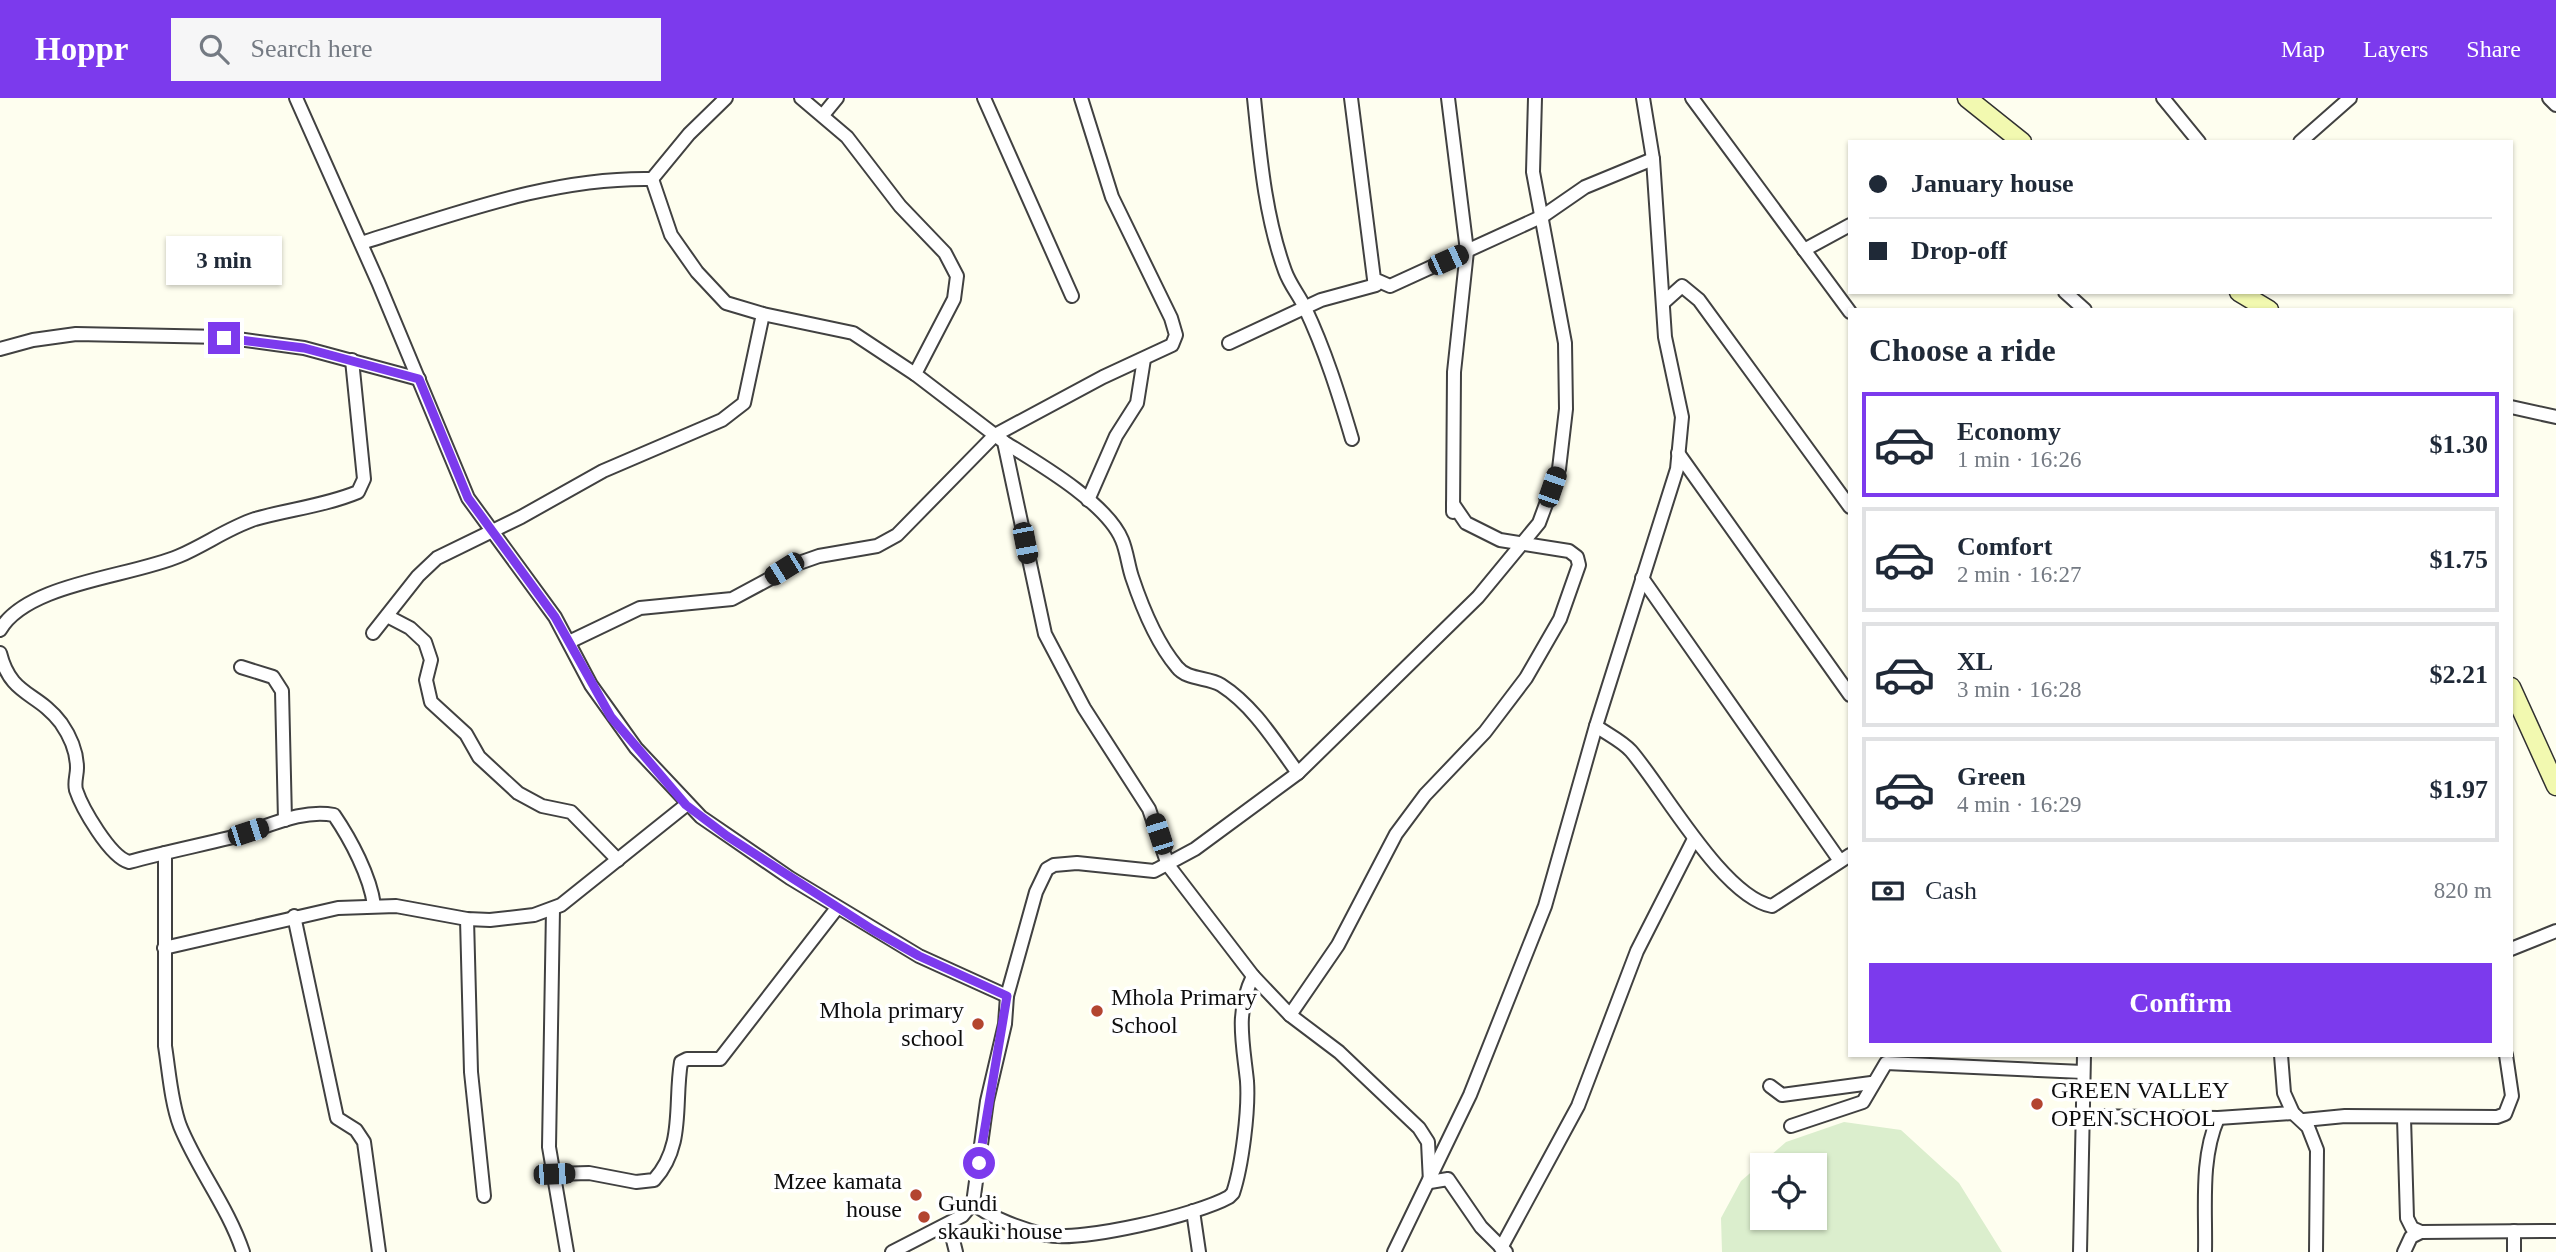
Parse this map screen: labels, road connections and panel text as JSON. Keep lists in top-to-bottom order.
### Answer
{
  "places": [
    "Mhola Primary School",
    "Mhola primary school",
    "GREEN VALLEY OPEN SCHOOL",
    "Mzee kamata house",
    "Gundi skauki house"
  ],
  "page": {
    "header": "Hoppr",
    "search": "Search here",
    "nav": ["Map", "Layers", "Share"],
    "banner": ["January house", "Drop-off"],
    "bubble": "3 min",
    "heading": "Choose a ride",
    "list": [
      {
        "name": "Economy",
        "note": "1 min · 16:26",
        "value": "$1.30"
      },
      {
        "name": "Comfort",
        "note": "2 min · 16:27",
        "value": "$1.75"
      },
      {
        "name": "XL",
        "note": "3 min · 16:28",
        "value": "$2.21"
      },
      {
        "name": "Green",
        "note": "4 min · 16:29",
        "value": "$1.97"
      }
    ],
    "pay": ["Cash", "820 m"],
    "buttons": "Confirm"
  }
}
